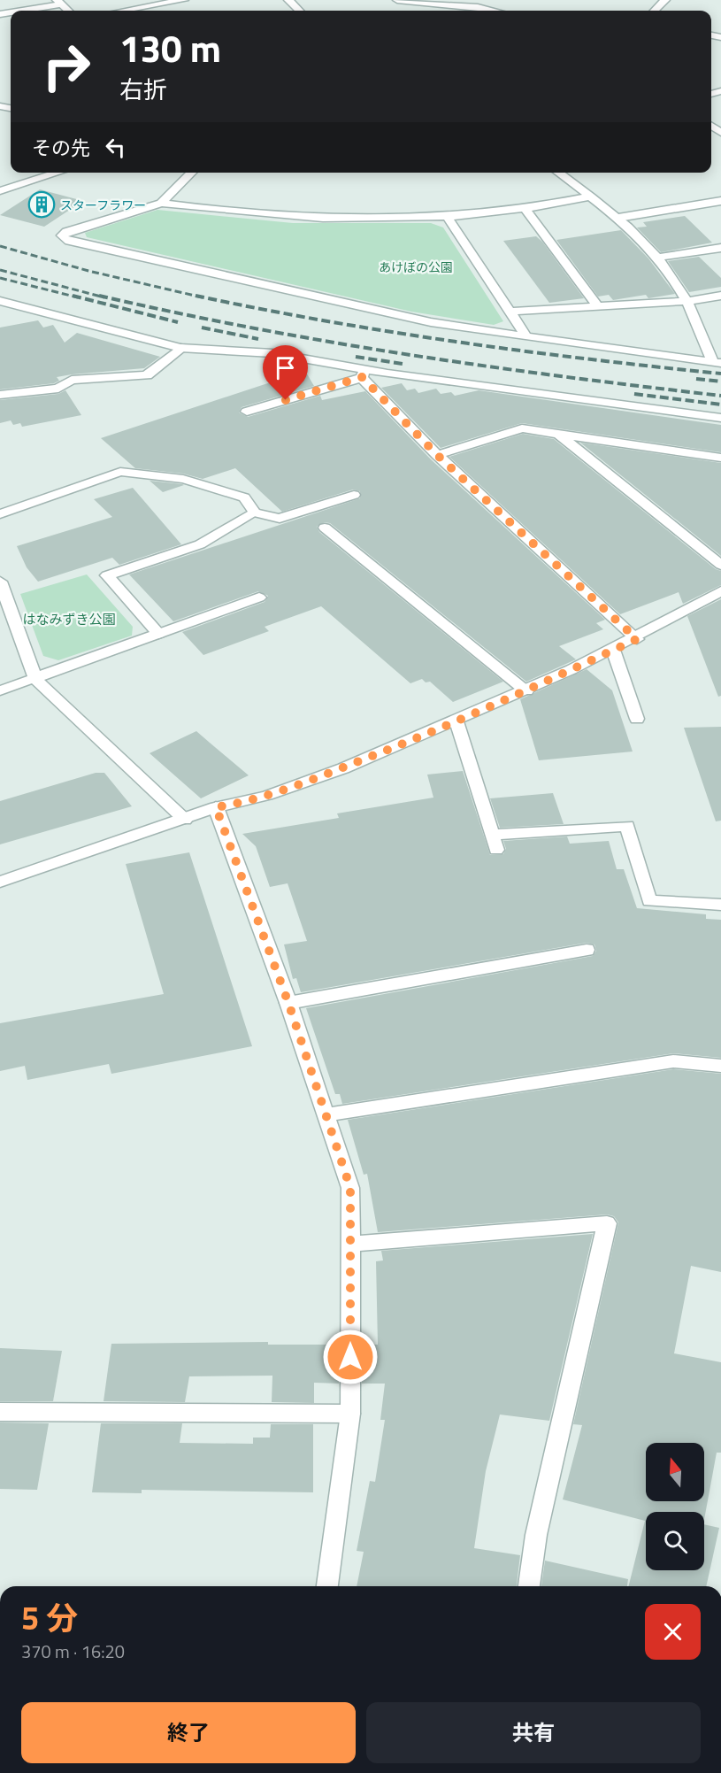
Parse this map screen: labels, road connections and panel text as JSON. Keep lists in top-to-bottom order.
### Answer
{
  "parks": ["あけぼの公園", "はなみずき公園"],
  "places": {
    "building": ["スターフラワー"]
  },
  "north": "top",
  "page": {
    "turn": ["130 m", "右折"],
    "then": "その先",
    "heading": ["5 分", "370 m · 16:20"],
    "buttons": ["終了", "共有"]
  }
}
